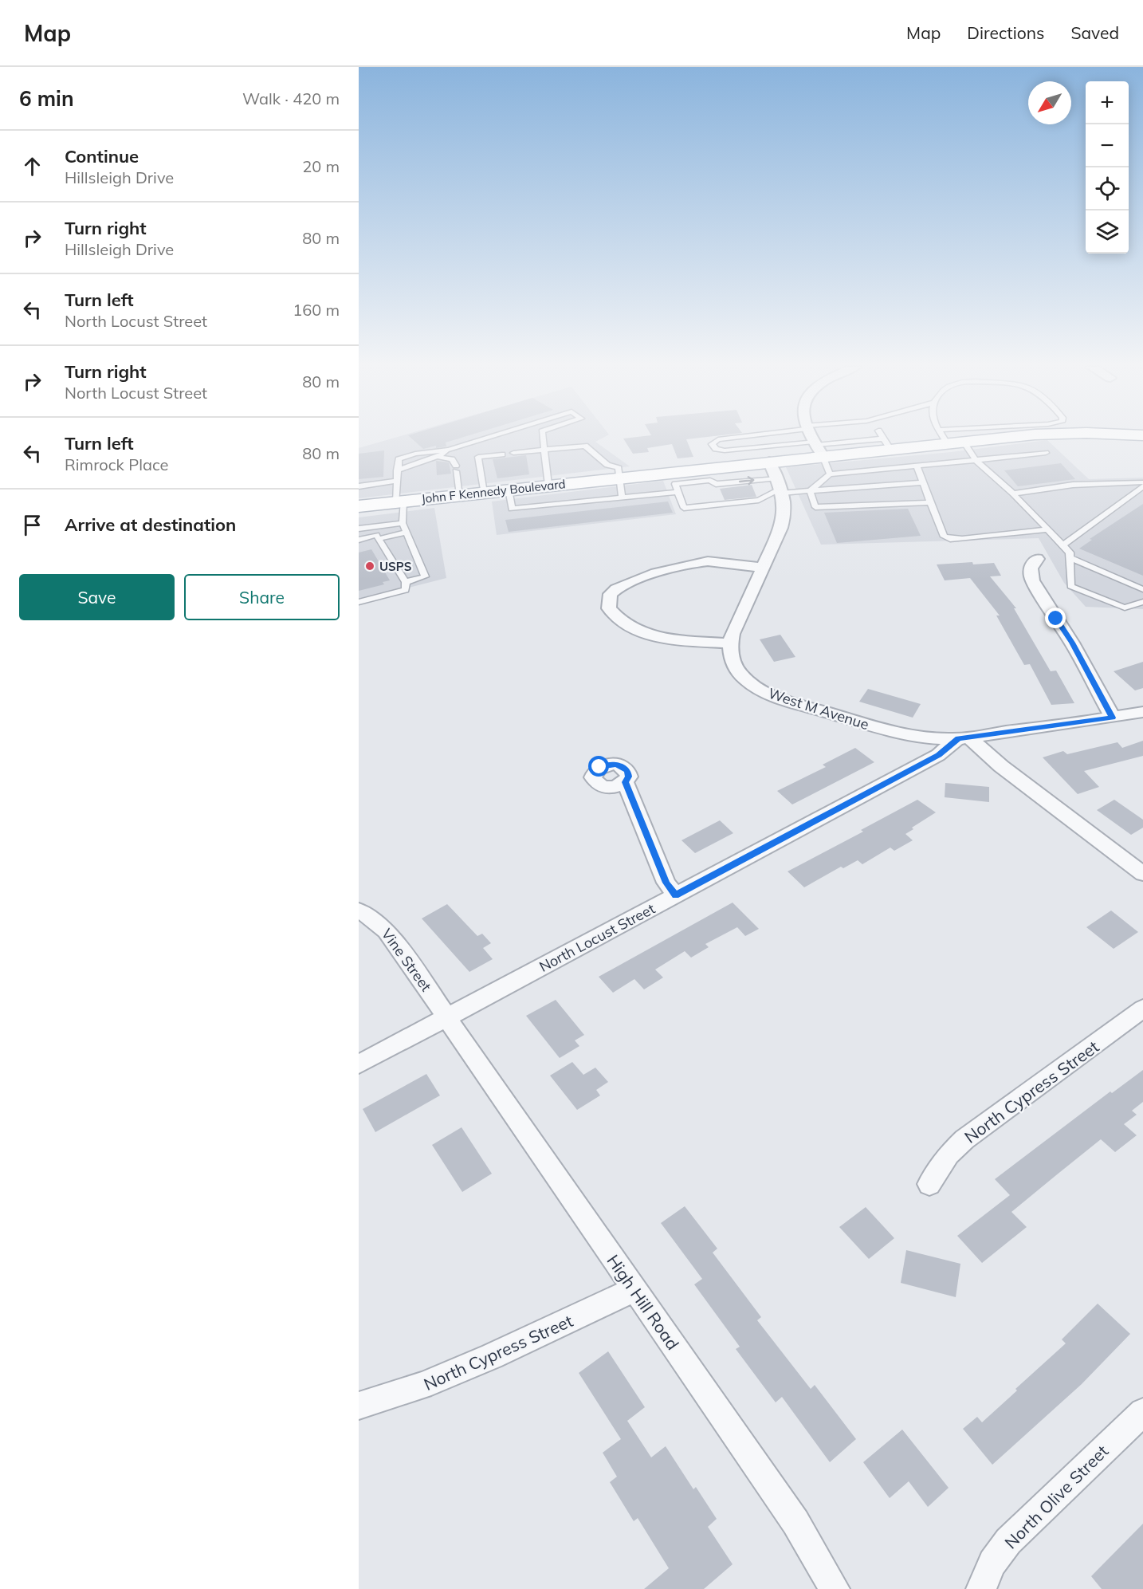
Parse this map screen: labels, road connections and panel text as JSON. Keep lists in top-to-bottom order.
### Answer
{
  "streets": {
    "main road": ["John F Kennedy Boulevard"],
    "street": [
      "West M Avenue",
      "North Locust Street",
      "Vine Street",
      "North Cypress Street",
      "High Hill Road",
      "North Olive Street"
    ]
  },
  "crossings": [
    ["West M Avenue", "North Locust Street"],
    ["North Locust Street", "Vine Street"],
    ["North Locust Street", "High Hill Road"],
    ["Vine Street", "High Hill Road"],
    ["North Cypress Street", "High Hill Road"]
  ],
  "places": ["USPS"],
  "north": "bottom left",
  "page": {
    "header": "Map",
    "nav": ["Map", "Directions", "Saved"],
    "heading": ["6 min", "Walk · 420 m"],
    "map_buttons": ["+", "−"],
    "list": [
      ["Continue", "Hillsleigh Drive", "20 m"],
      ["Turn right", "Hillsleigh Drive", "80 m"],
      ["Turn left", "North Locust Street", "160 m"],
      ["Turn right", "North Locust Street", "80 m"],
      ["Turn left", "Rimrock Place", "80 m"],
      "Arrive at destination"
    ],
    "buttons": ["Save", "Share"]
  }
}
